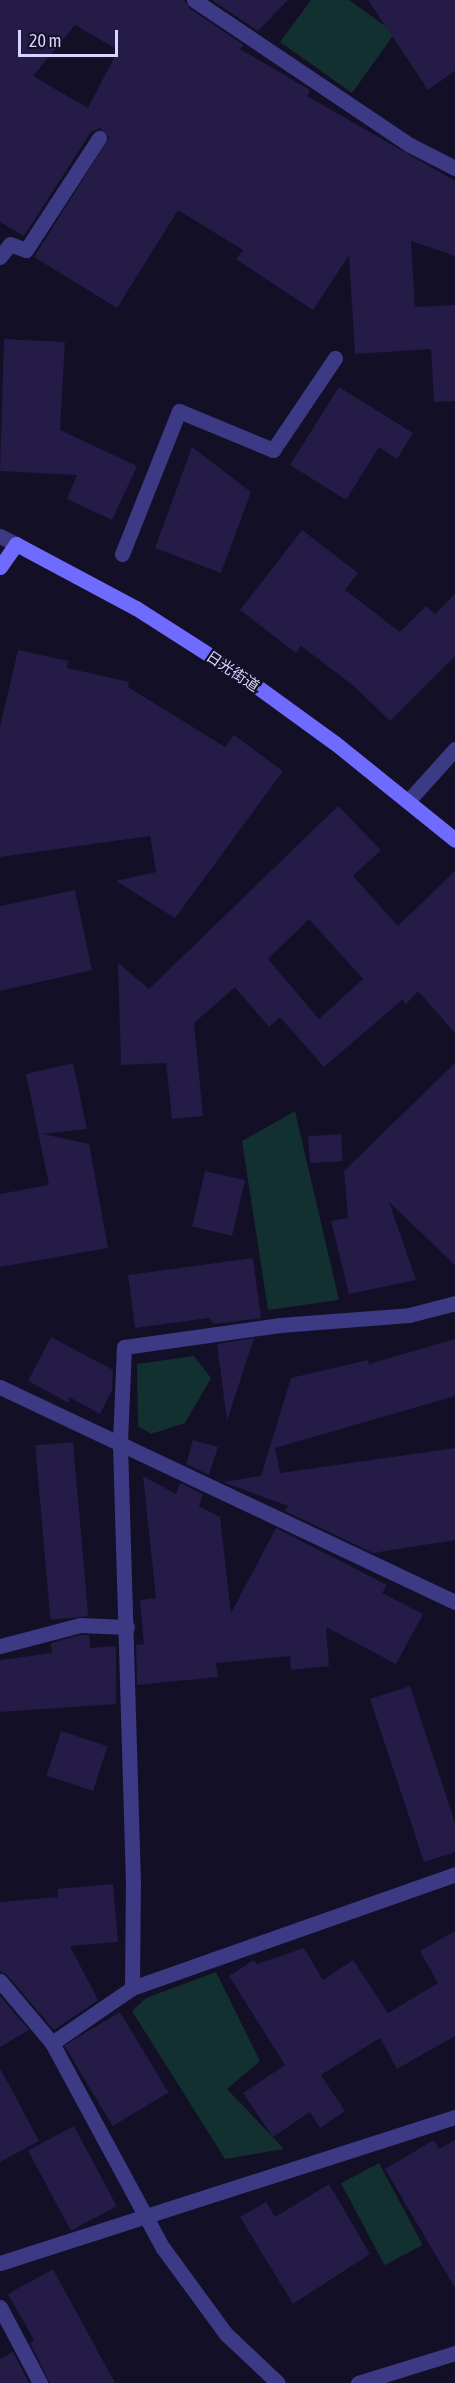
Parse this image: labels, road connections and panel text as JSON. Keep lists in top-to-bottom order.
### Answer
{
  "streets": {
    "main road": ["日光街道"]
  },
  "scale_bar": "20 m"
}
